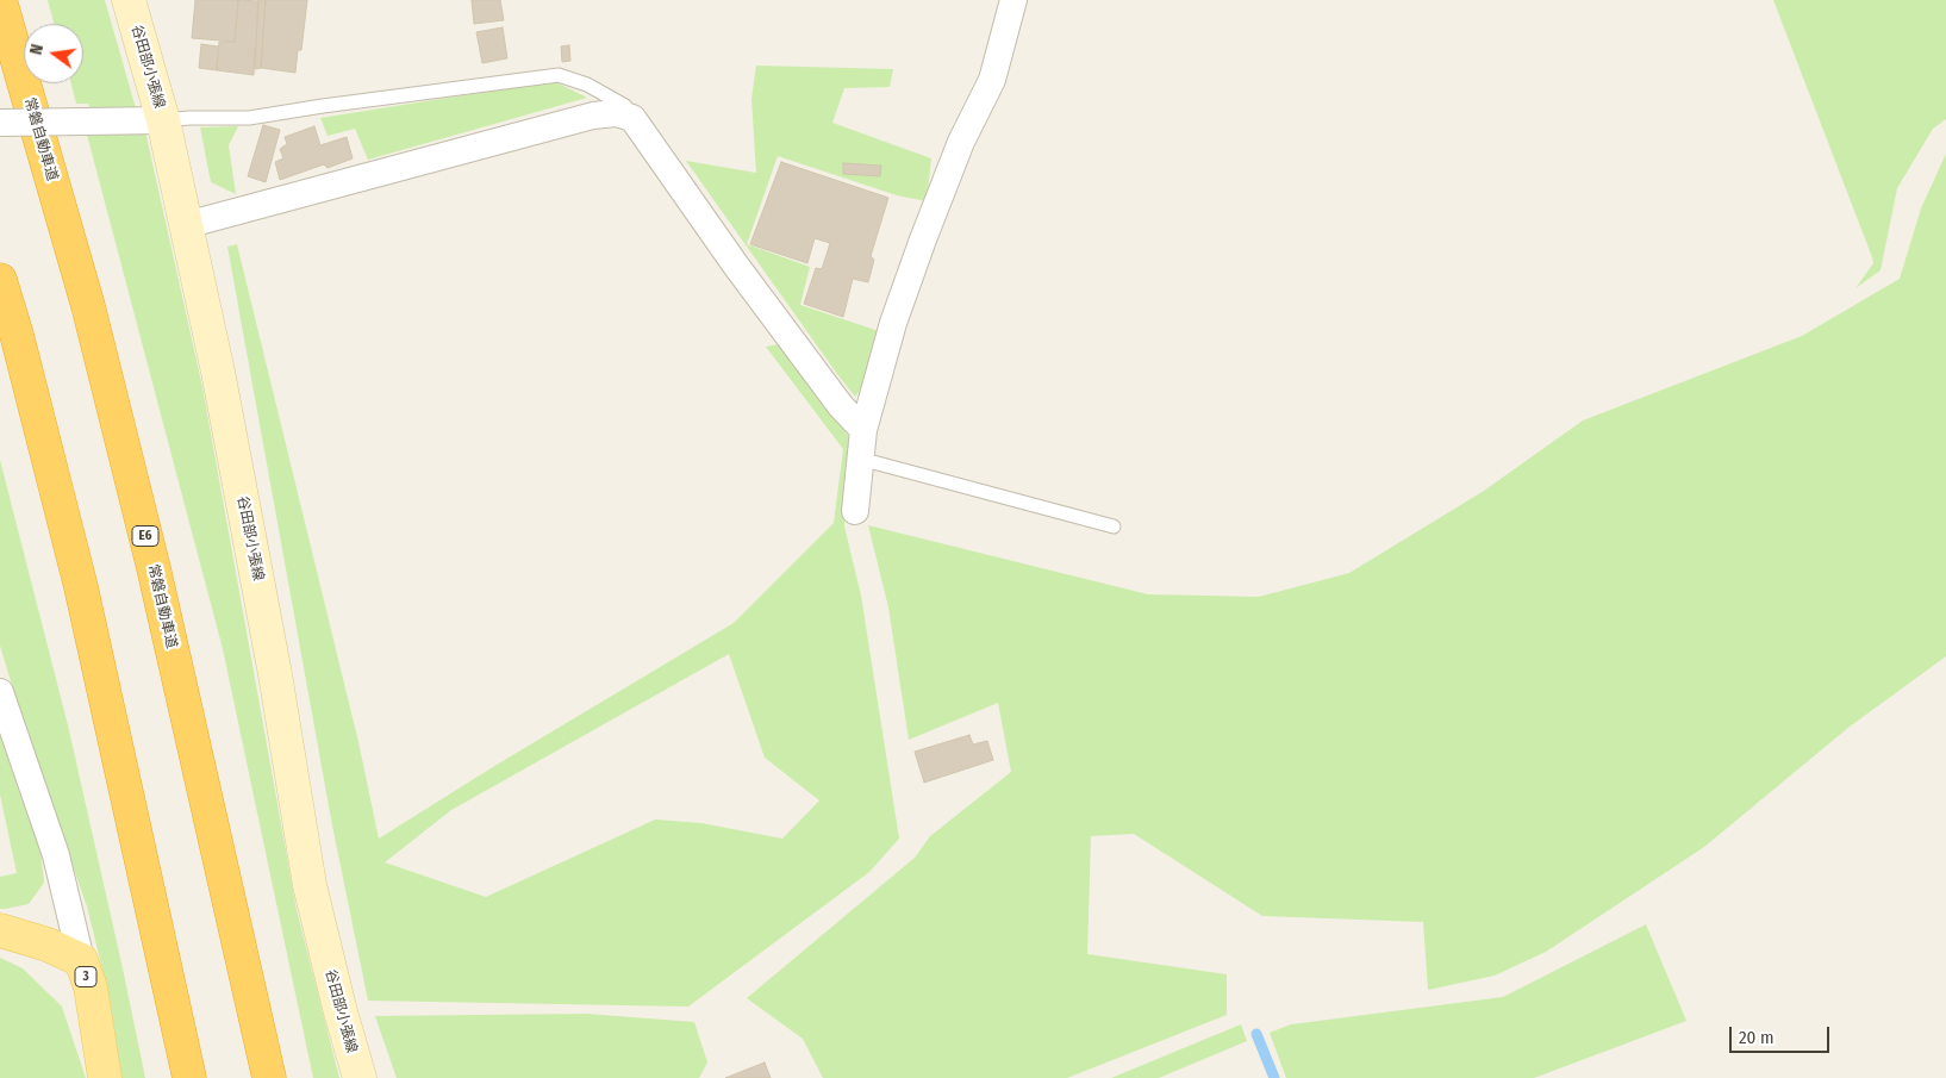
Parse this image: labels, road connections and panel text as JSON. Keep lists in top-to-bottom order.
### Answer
{
  "streets": {
    "highway": ["常磐自動車道", "E6"],
    "main road": ["谷田部小張線", "3"]
  },
  "scale_bar": "20 m",
  "north": "left"
}
